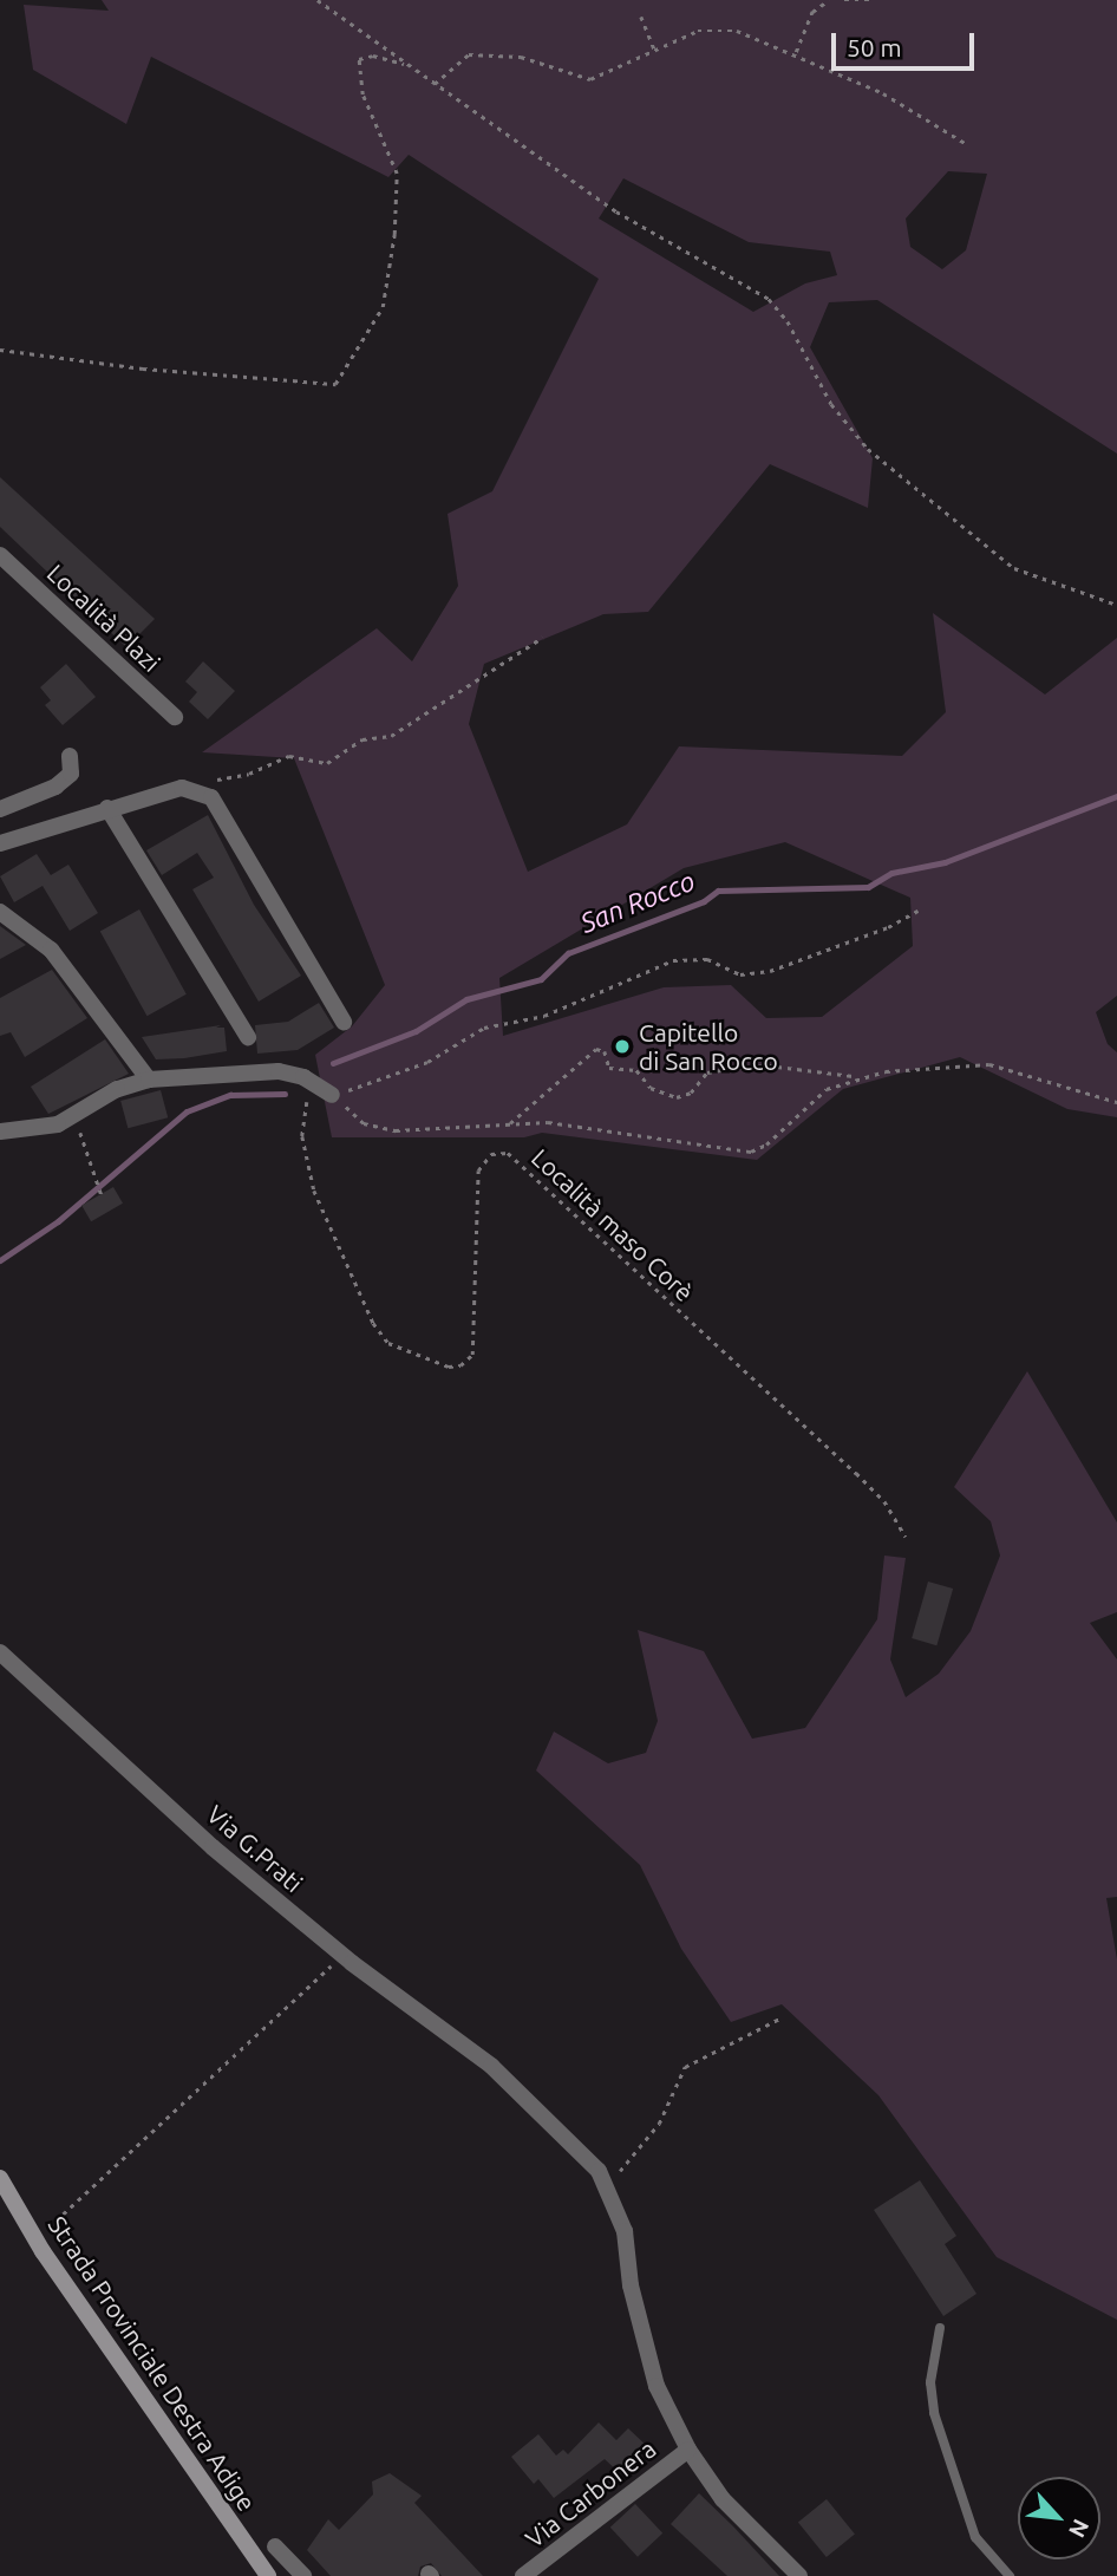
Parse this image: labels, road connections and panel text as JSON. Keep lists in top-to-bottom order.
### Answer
{
  "streets": {
    "main road": ["Strada Provinciale Destra Adige"],
    "street": ["Località Plazi", "Via G.Prati", "Via Carbonera"],
    "path": ["Località maso Corè"]
  },
  "crossings": [
    ["Via G.Prati", "Via Carbonera"]
  ],
  "water": ["San Rocco"],
  "places": ["Capitello di San Rocco"],
  "scale_bar": "50 m",
  "north": "bottom right"
}
